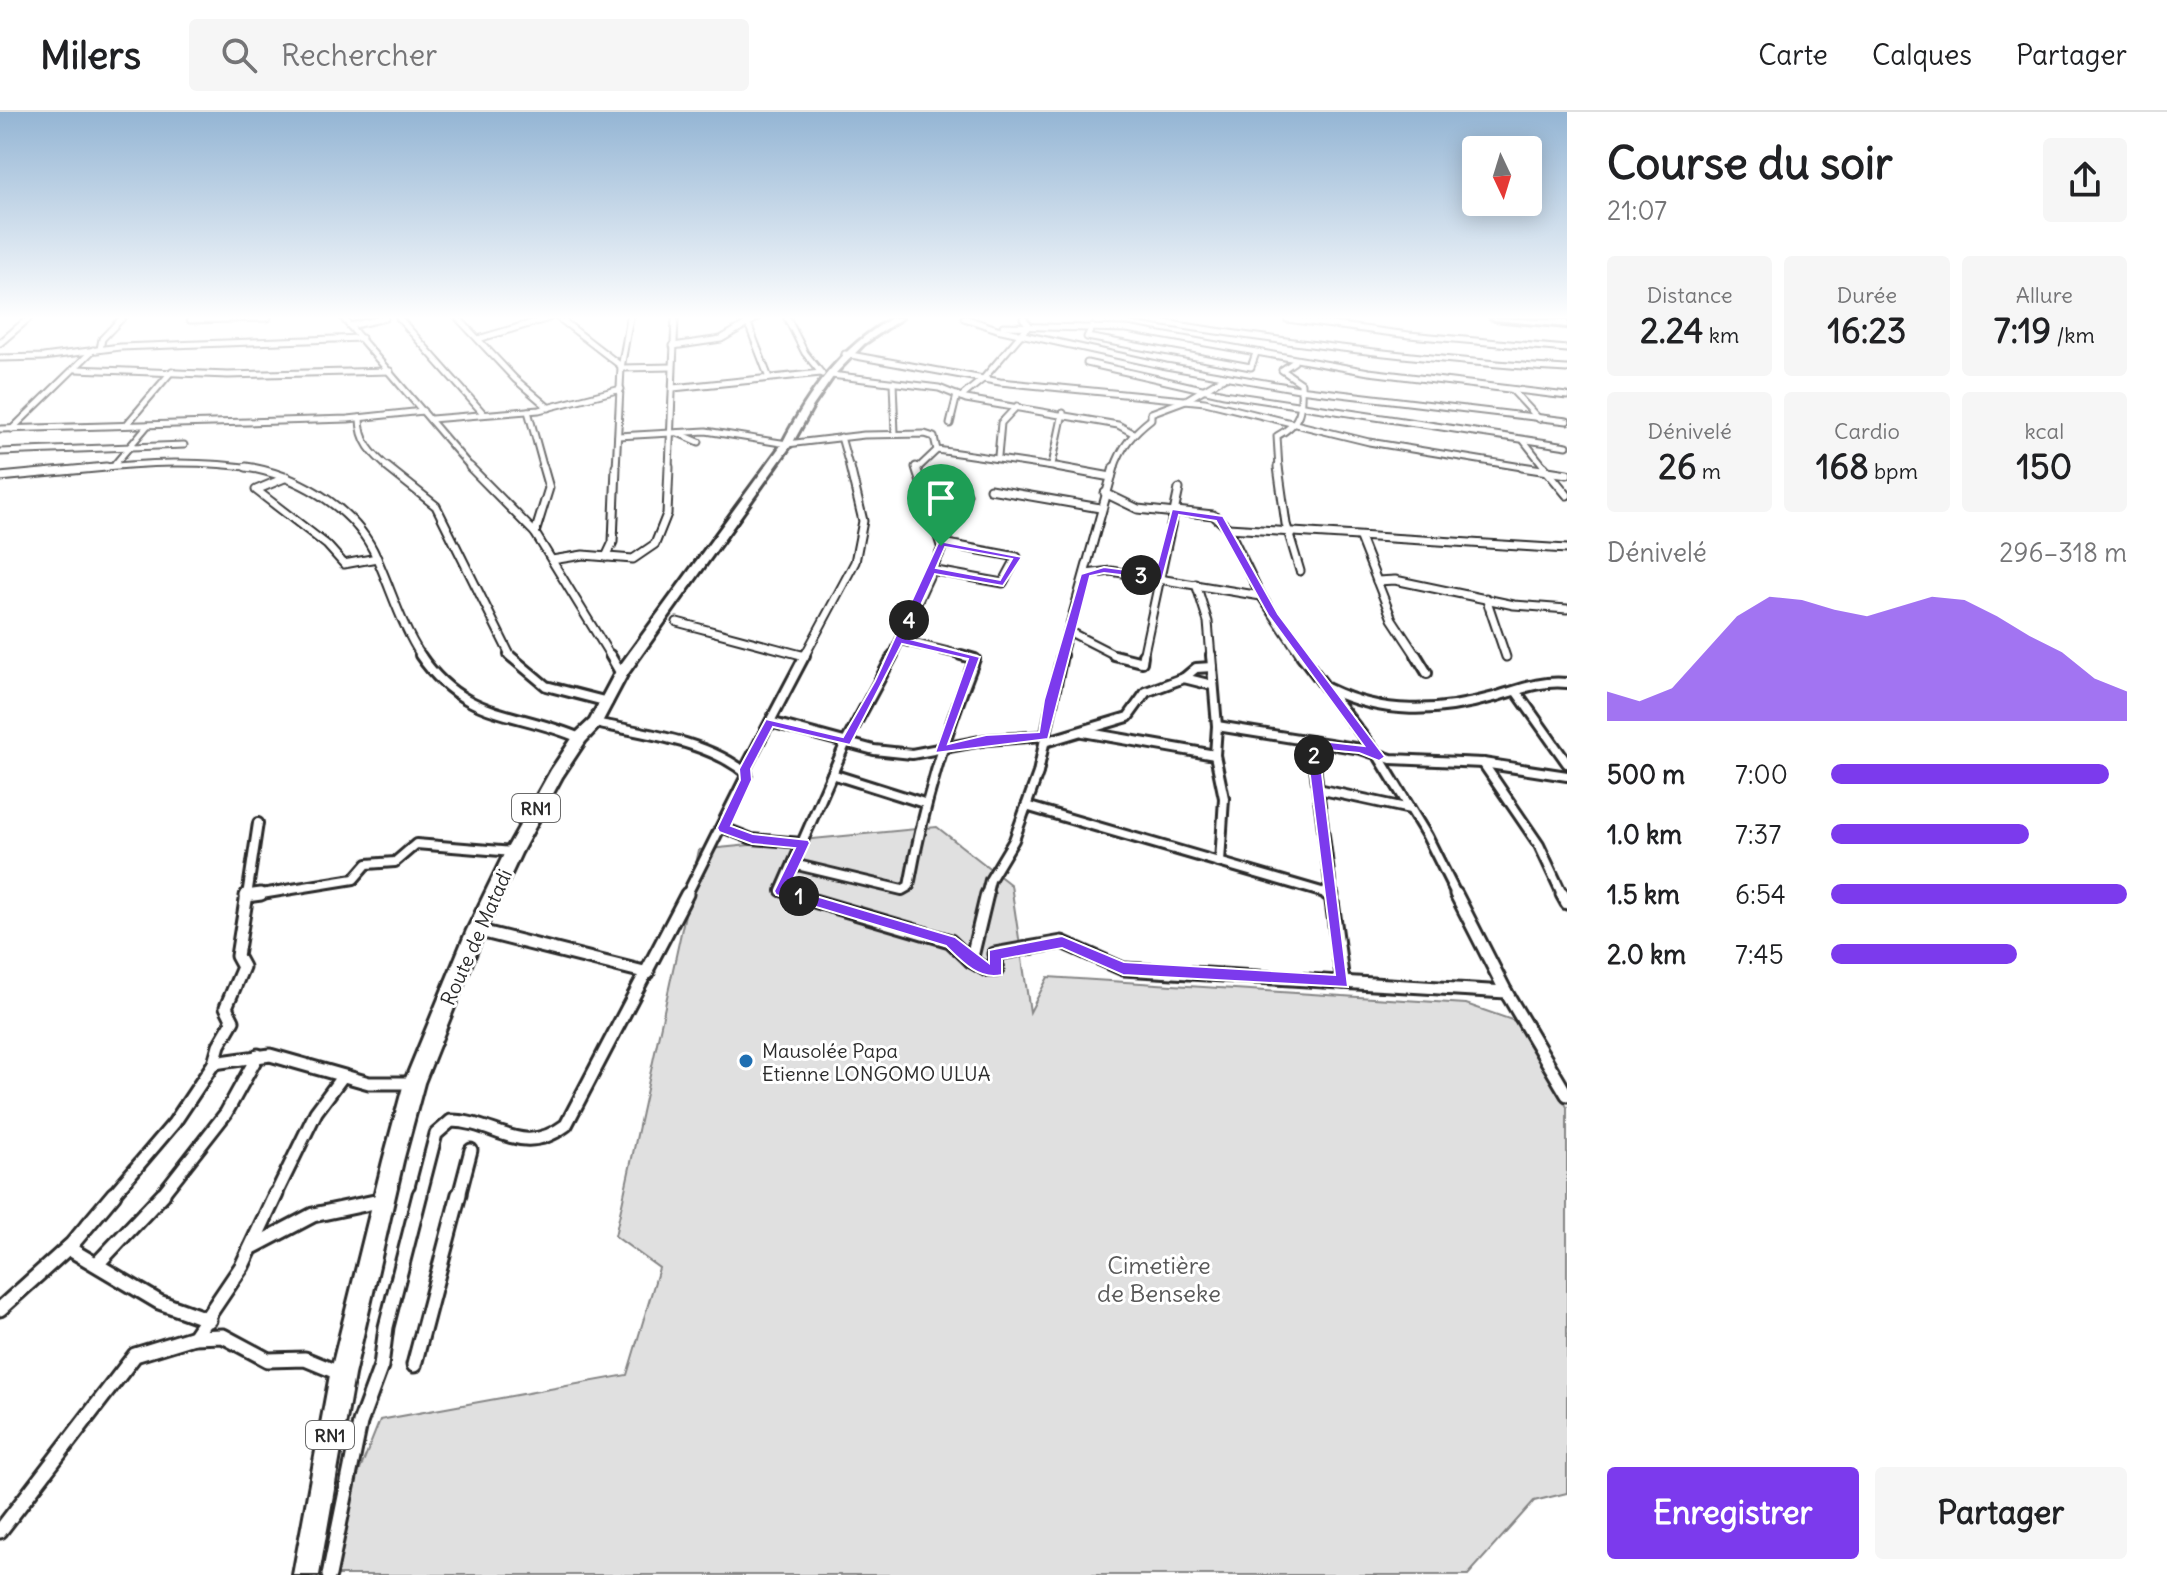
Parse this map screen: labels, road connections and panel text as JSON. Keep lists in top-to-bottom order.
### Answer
{
  "streets": {
    "highway": ["RN1", "Route de Matadi"]
  },
  "parks": ["Cimetière de Benseke"],
  "places": ["Mausolée Papa Etienne LONGOMO ULUA"],
  "north": "bottom",
  "page": {
    "header": "Milers",
    "search": "Rechercher",
    "nav": ["Carte", "Calques", "Partager"],
    "heading": ["Course du soir", "21:07"],
    "stats": [
      ["Distance", "2.24 km"],
      ["Durée", "16:23"],
      ["Allure", "7:19 /km"],
      ["Dénivelé", "26 m"],
      ["Cardio", "168 bpm"],
      ["kcal", "150"]
    ],
    "chart": ["Dénivelé", "296–318 m"],
    "pins": [
      "3",
      "4",
      "2",
      "1"
    ],
    "list": [
      {
        "name": "500 m",
        "note": "7:00"
      },
      {
        "name": "1.0 km",
        "note": "7:37"
      },
      {
        "name": "1.5 km",
        "note": "6:54"
      },
      {
        "name": "2.0 km",
        "note": "7:45"
      }
    ],
    "buttons": ["Enregistrer", "Partager"]
  }
}
